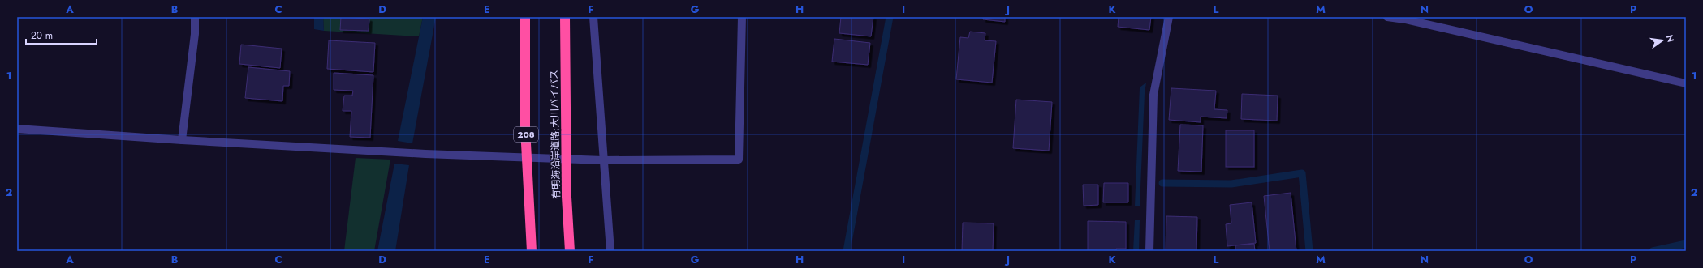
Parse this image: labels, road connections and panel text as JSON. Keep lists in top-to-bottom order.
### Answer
{
  "streets": {
    "highway": ["208", "有明海沿岸道路;大川バイパス"]
  },
  "scale_bar": "20 m",
  "north": "right",
  "grid": {
    "columns": [
      "A",
      "B",
      "C",
      "D",
      "E",
      "F",
      "G",
      "H",
      "I",
      "J",
      "K",
      "L",
      "M",
      "N",
      "O",
      "P"
    ],
    "rows": ["1", "2"]
  }
}
